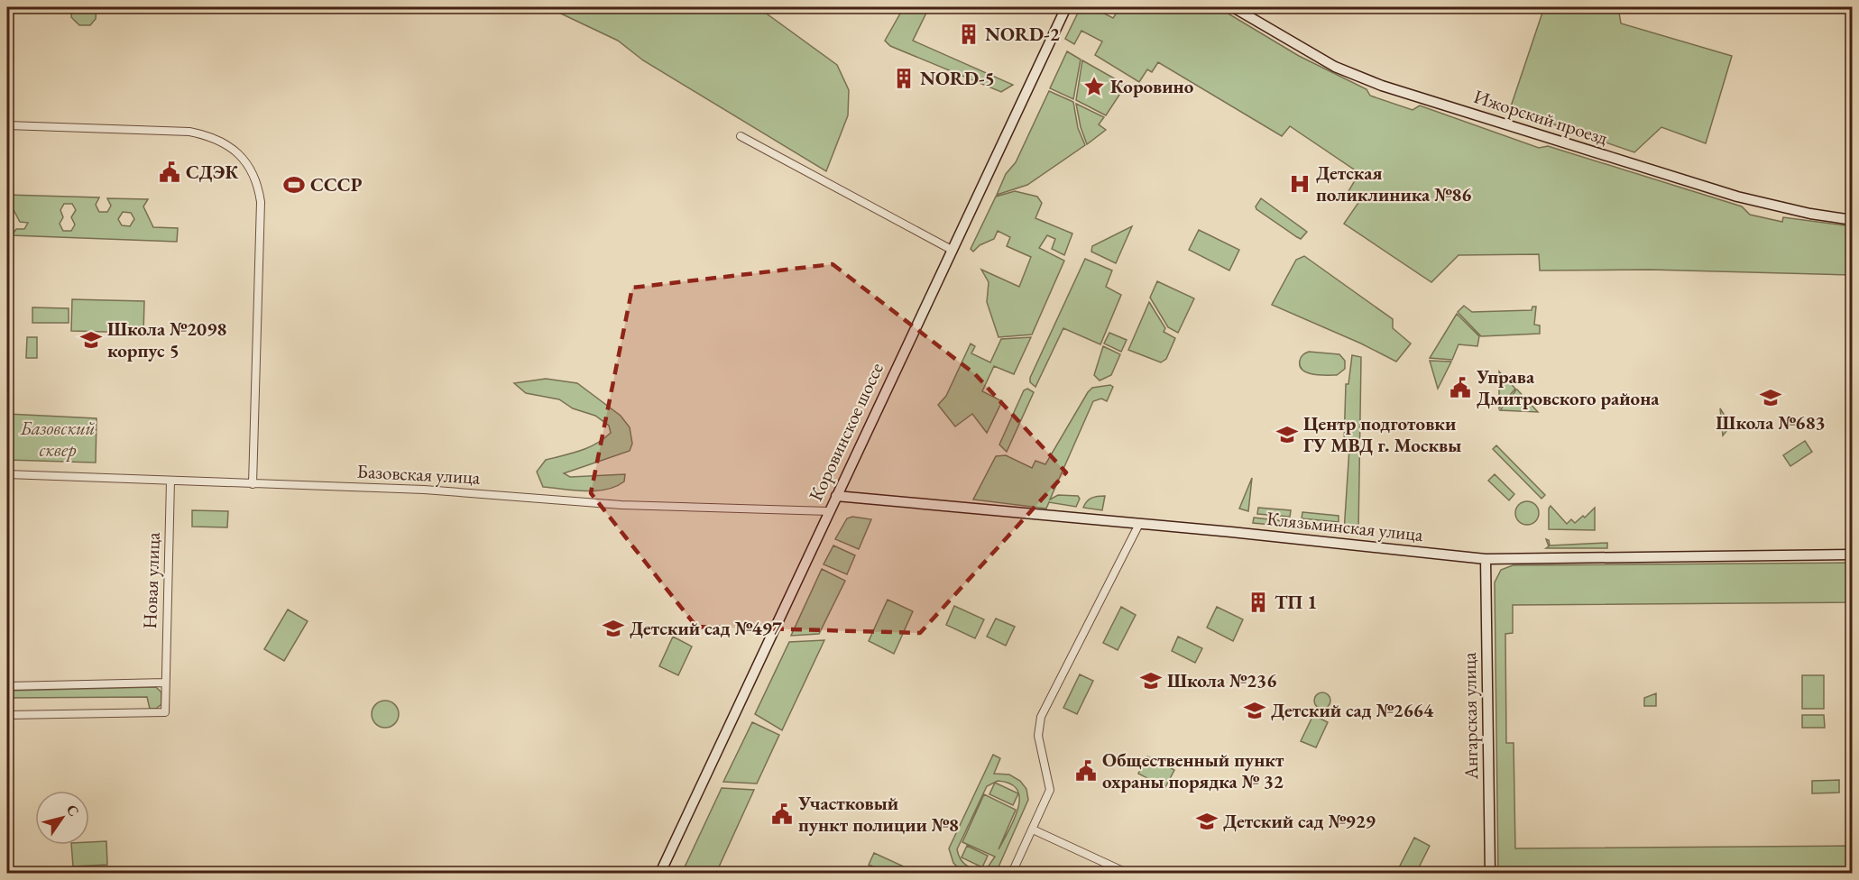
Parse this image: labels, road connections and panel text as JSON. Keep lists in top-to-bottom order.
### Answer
{
  "streets": {
    "street": [
      "Ижорский проезд",
      "Коровинское шоссе",
      "Базовская улица",
      "Клязьминская улица",
      "Новая улица",
      "Ангарская улица"
    ]
  },
  "crossings": [
    ["Коровинское шоссе", "Базовская улица"],
    ["Коровинское шоссе", "Клязьминская улица"],
    ["Базовская улица", "Новая улица"],
    ["Клязьминская улица", "Ангарская улица"]
  ],
  "parks": ["Базовский сквер"],
  "places": {
    "building": ["NORD-2", "NORD-5", "ТП 1"],
    "place": ["Коровино"],
    "public building": [
      "СДЭК",
      "Управа Дмитровского района",
      "Общественный пункт охраны порядка № 32",
      "Участковый пункт полиции №8"
    ],
    "hospital": ["Детская поликлиника №86"],
    "sports": ["СССР"],
    "school or university": [
      "Школа №2098 корпус 5",
      "Школа №683",
      "Центр подготовки ГУ МВД г. Москвы",
      "Детский сад №497",
      "Школа №236",
      "Детский сад №2664",
      "Детский сад №929"
    ]
  },
  "north": "top right"
}
